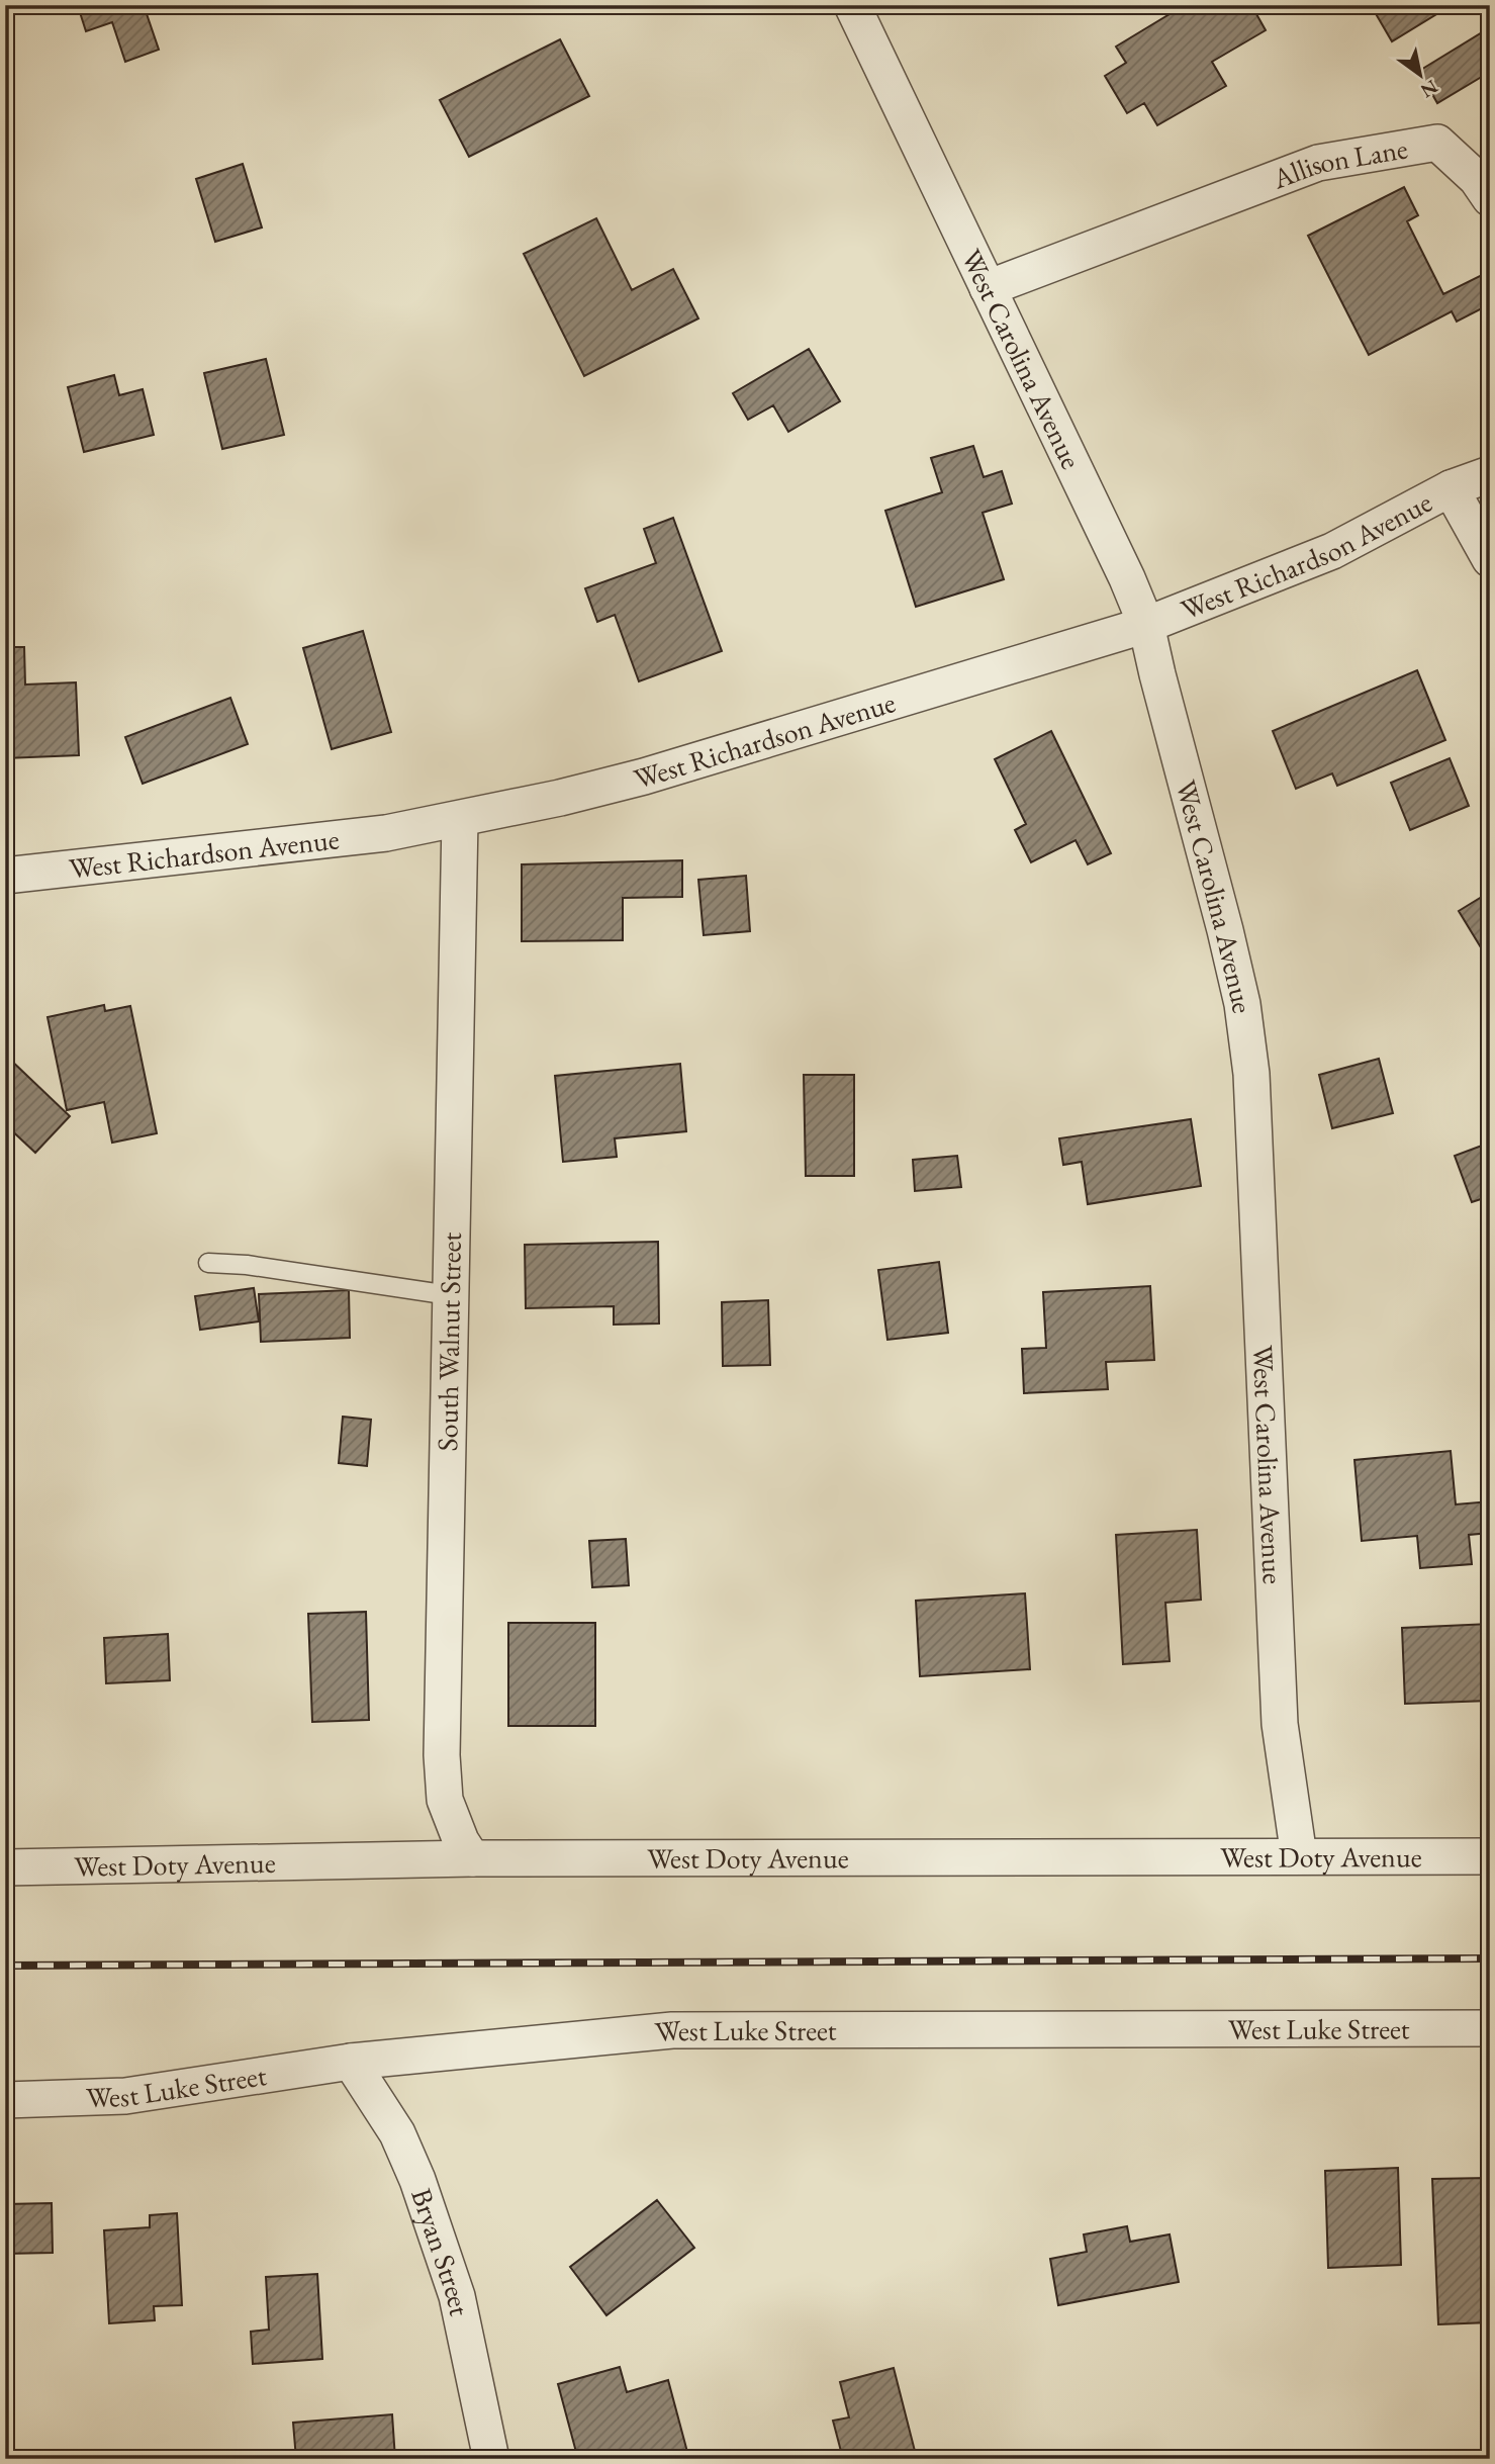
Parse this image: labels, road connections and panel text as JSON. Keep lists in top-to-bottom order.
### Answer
{
  "streets": {
    "street": [
      "Allison Lane",
      "West Carolina Avenue",
      "West Richardson Avenue",
      "South Walnut Street",
      "West Doty Avenue",
      "West Luke Street",
      "Bryan Street"
    ]
  },
  "crossings": [
    ["Allison Lane", "West Carolina Avenue"],
    ["West Carolina Avenue", "West Richardson Avenue"],
    ["West Carolina Avenue", "West Doty Avenue"],
    ["West Richardson Avenue", "South Walnut Street"],
    ["South Walnut Street", "West Doty Avenue"],
    ["West Luke Street", "Bryan Street"]
  ],
  "north": "bottom right"
}
